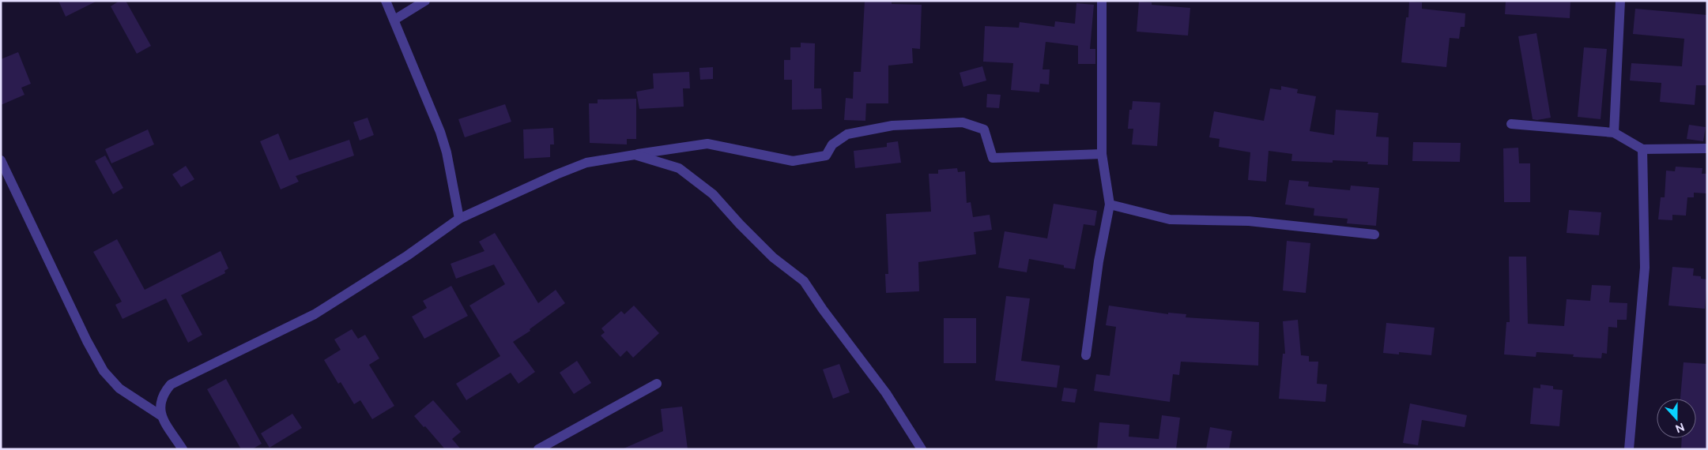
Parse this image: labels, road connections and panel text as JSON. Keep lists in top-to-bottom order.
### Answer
{
  "north": "bottom"
}
